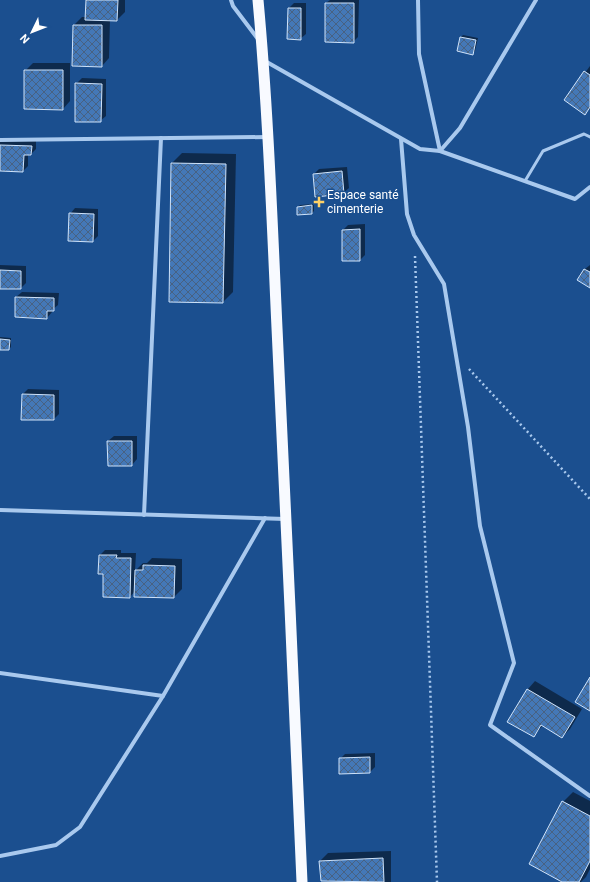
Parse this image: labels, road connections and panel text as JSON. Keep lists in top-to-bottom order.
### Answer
{
  "places": {
    "health": ["Espace santé cimenterie"]
  },
  "north": "bottom left"
}
